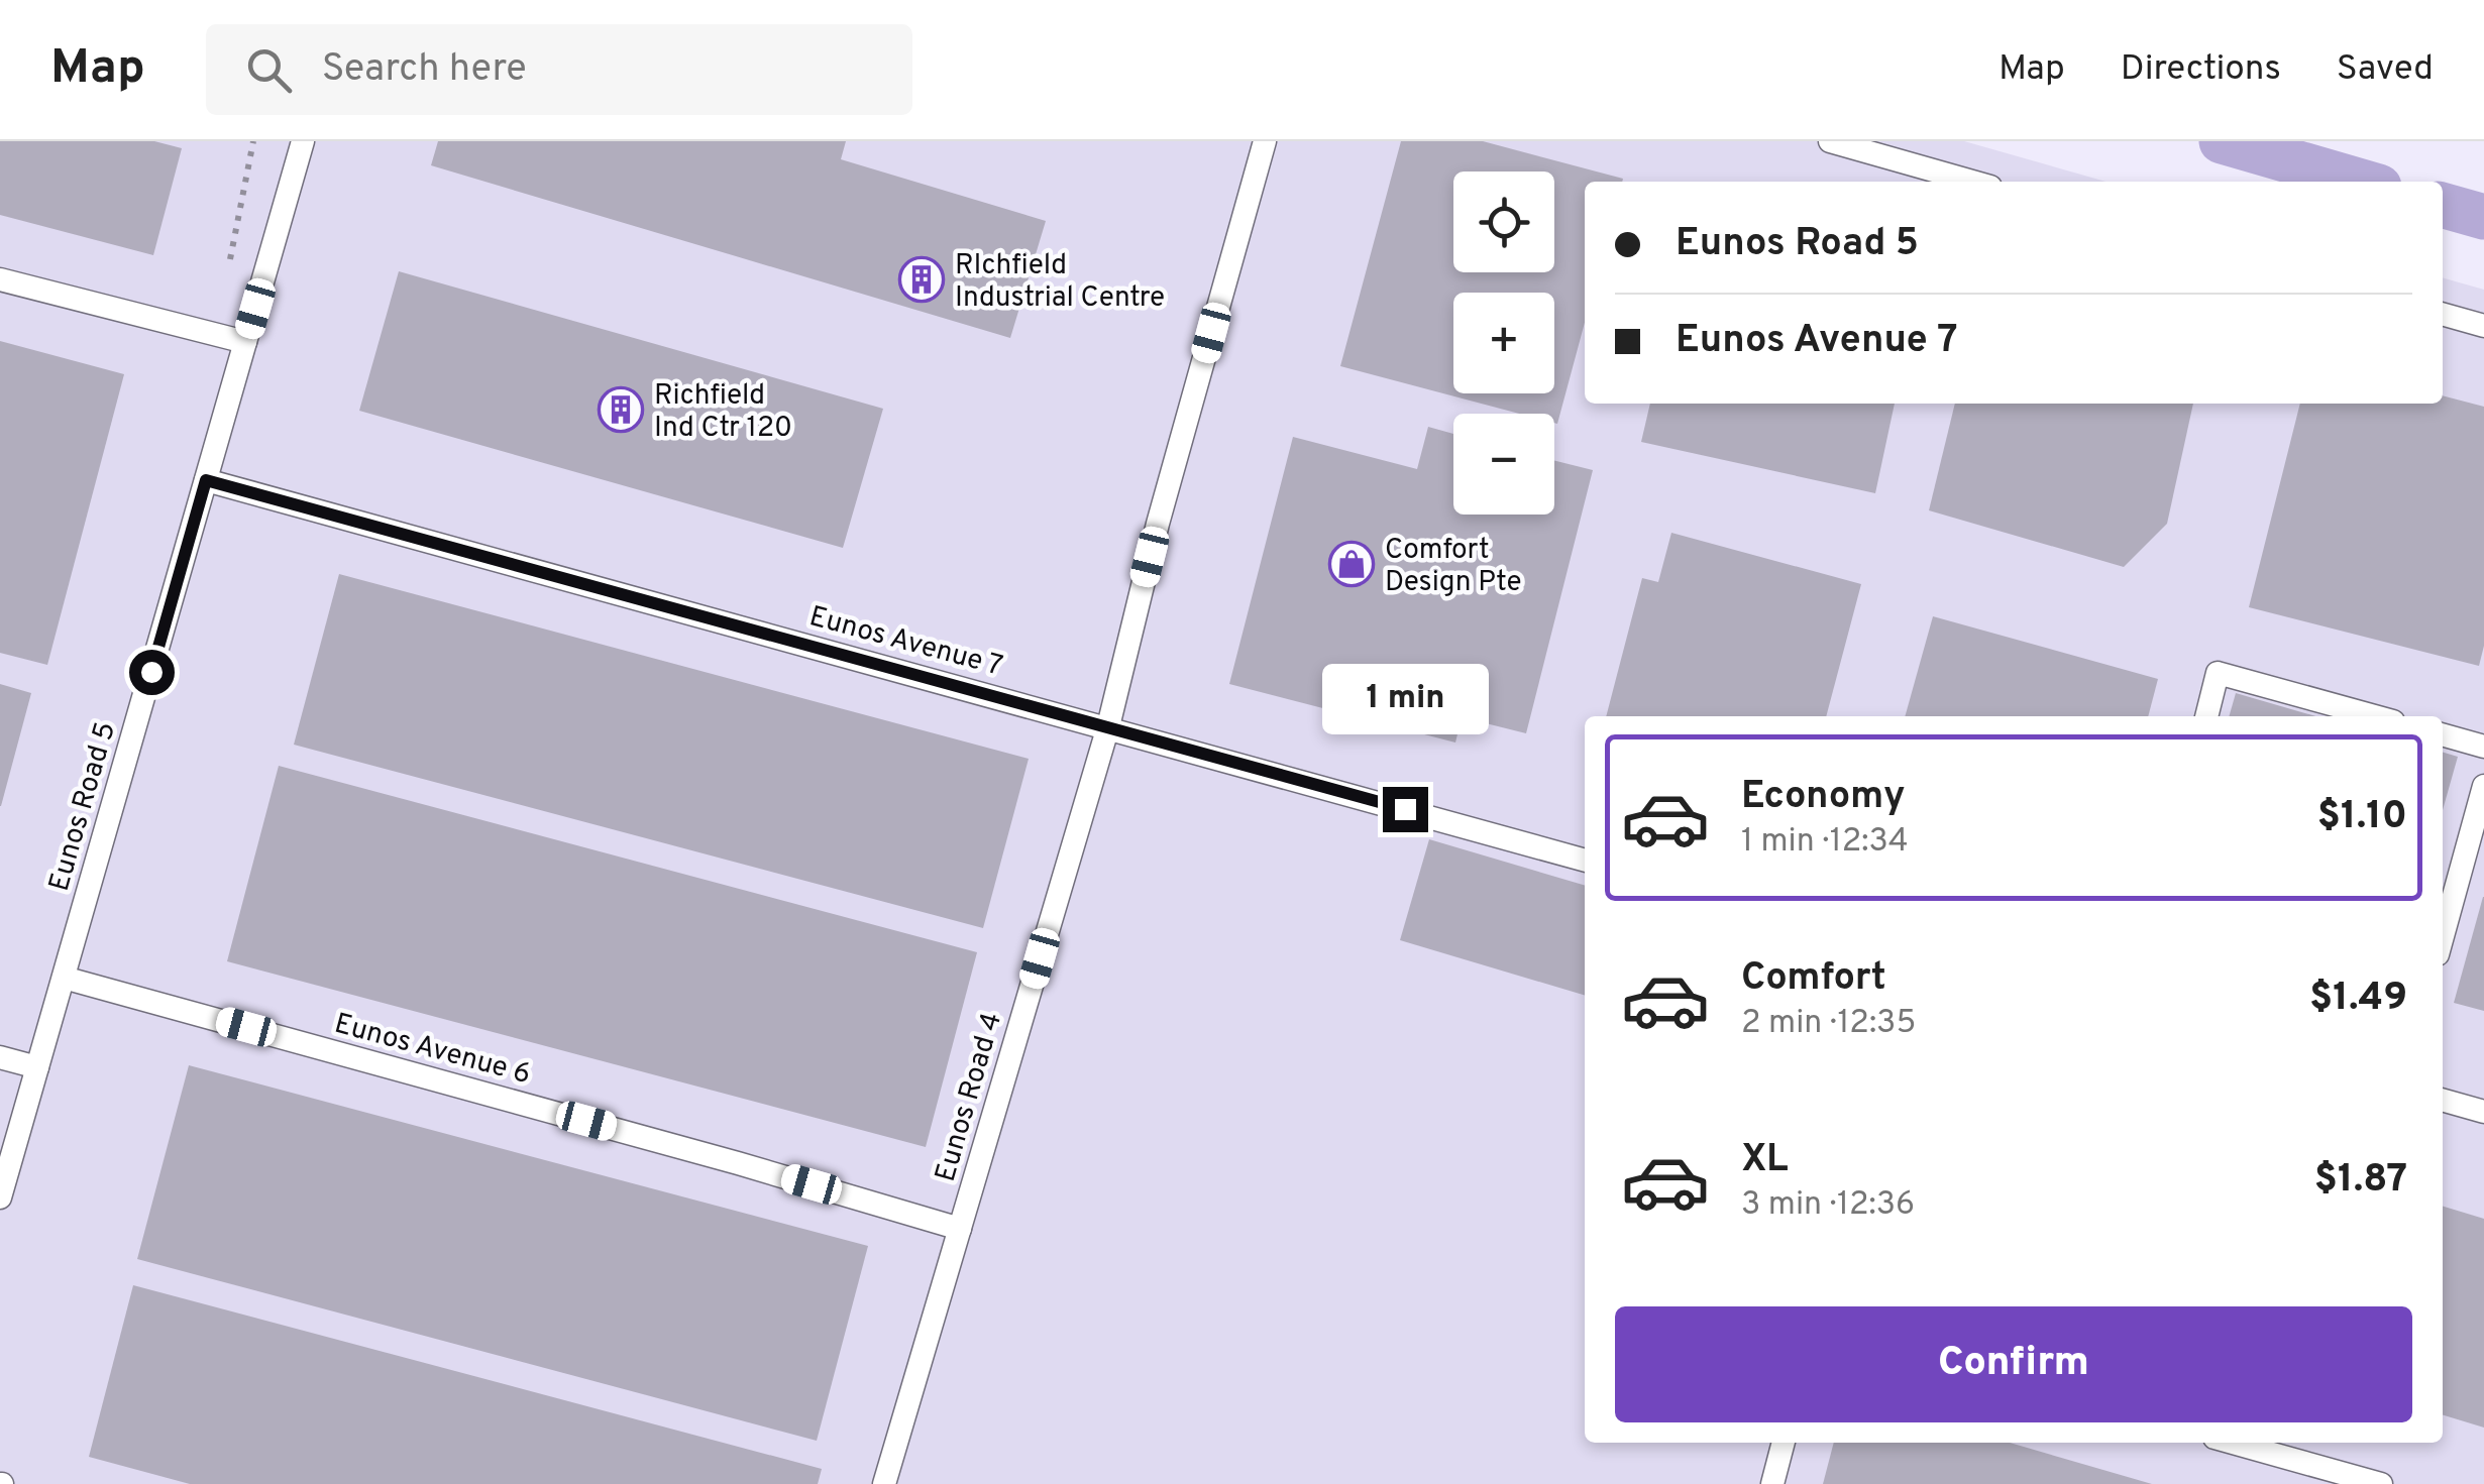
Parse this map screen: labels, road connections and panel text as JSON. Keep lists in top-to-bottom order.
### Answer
{
  "streets": {
    "lane": [
      "Eunos Avenue 7",
      "Eunos Road 5",
      "Eunos Avenue 6",
      "Eunos Road 4"
    ]
  },
  "crossings": [
    ["Eunos Avenue 7", "Eunos Road 5"],
    ["Eunos Avenue 7", "Eunos Road 4"],
    ["Eunos Road 5", "Eunos Avenue 6"],
    ["Eunos Avenue 6", "Eunos Road 4"]
  ],
  "places": {
    "building": ["RIchfield Industrial Centre", "Richfield Ind Ctr 120"],
    "shop": ["Comfort Design Pte"]
  },
  "page": {
    "header": "Map",
    "search": "Search here",
    "nav": ["Map", "Directions", "Saved"],
    "map_buttons": ["+", "−"],
    "banner": ["Eunos Road 5", "Eunos Avenue 7"],
    "bubble": "1 min",
    "list": [
      {
        "name": "Economy",
        "note": "1 min · 12:34",
        "value": "$1.10"
      },
      {
        "name": "Comfort",
        "note": "2 min · 12:35",
        "value": "$1.49"
      },
      {
        "name": "XL",
        "note": "3 min · 12:36",
        "value": "$1.87"
      }
    ],
    "buttons": "Confirm"
  }
}
